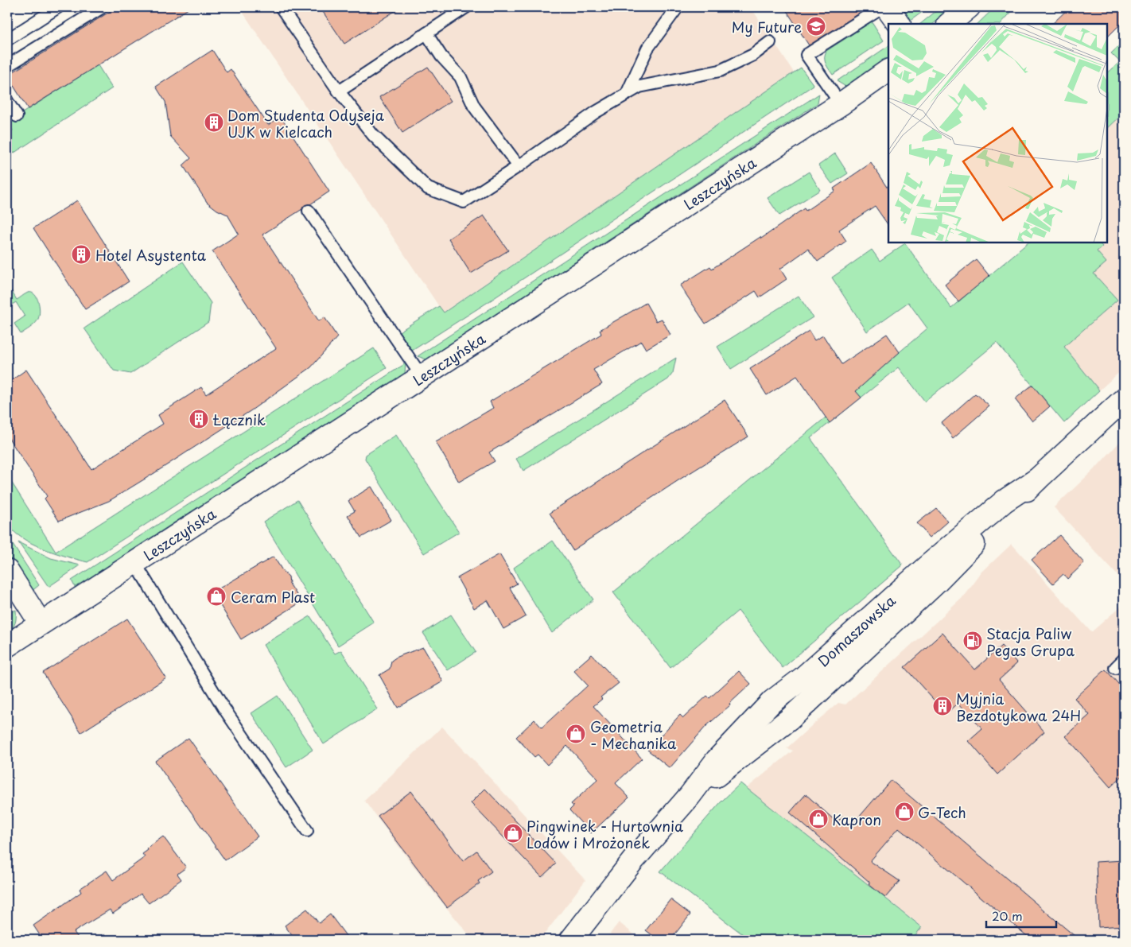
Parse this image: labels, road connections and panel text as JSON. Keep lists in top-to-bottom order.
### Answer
{
  "streets": {
    "street": ["Leszczyńska", "Domaszowska"]
  },
  "places": {
    "school or university": ["My Future"],
    "building": [
      "Dom Studenta Odyseja UJK w Kielcach",
      "Hotel Asystenta",
      "Łącznik",
      "Myjnia Bezdotykowa 24H"
    ],
    "shop": [
      "Ceram Plast",
      "Geometria - Mechanika",
      "G-Tech",
      "Kapron",
      "Pingwinek - Hurtownia Lodów i Mrożonek"
    ],
    "fuel station": ["Stacja Paliw Pegas Grupa"]
  },
  "scale_bar": "20 m"
}
